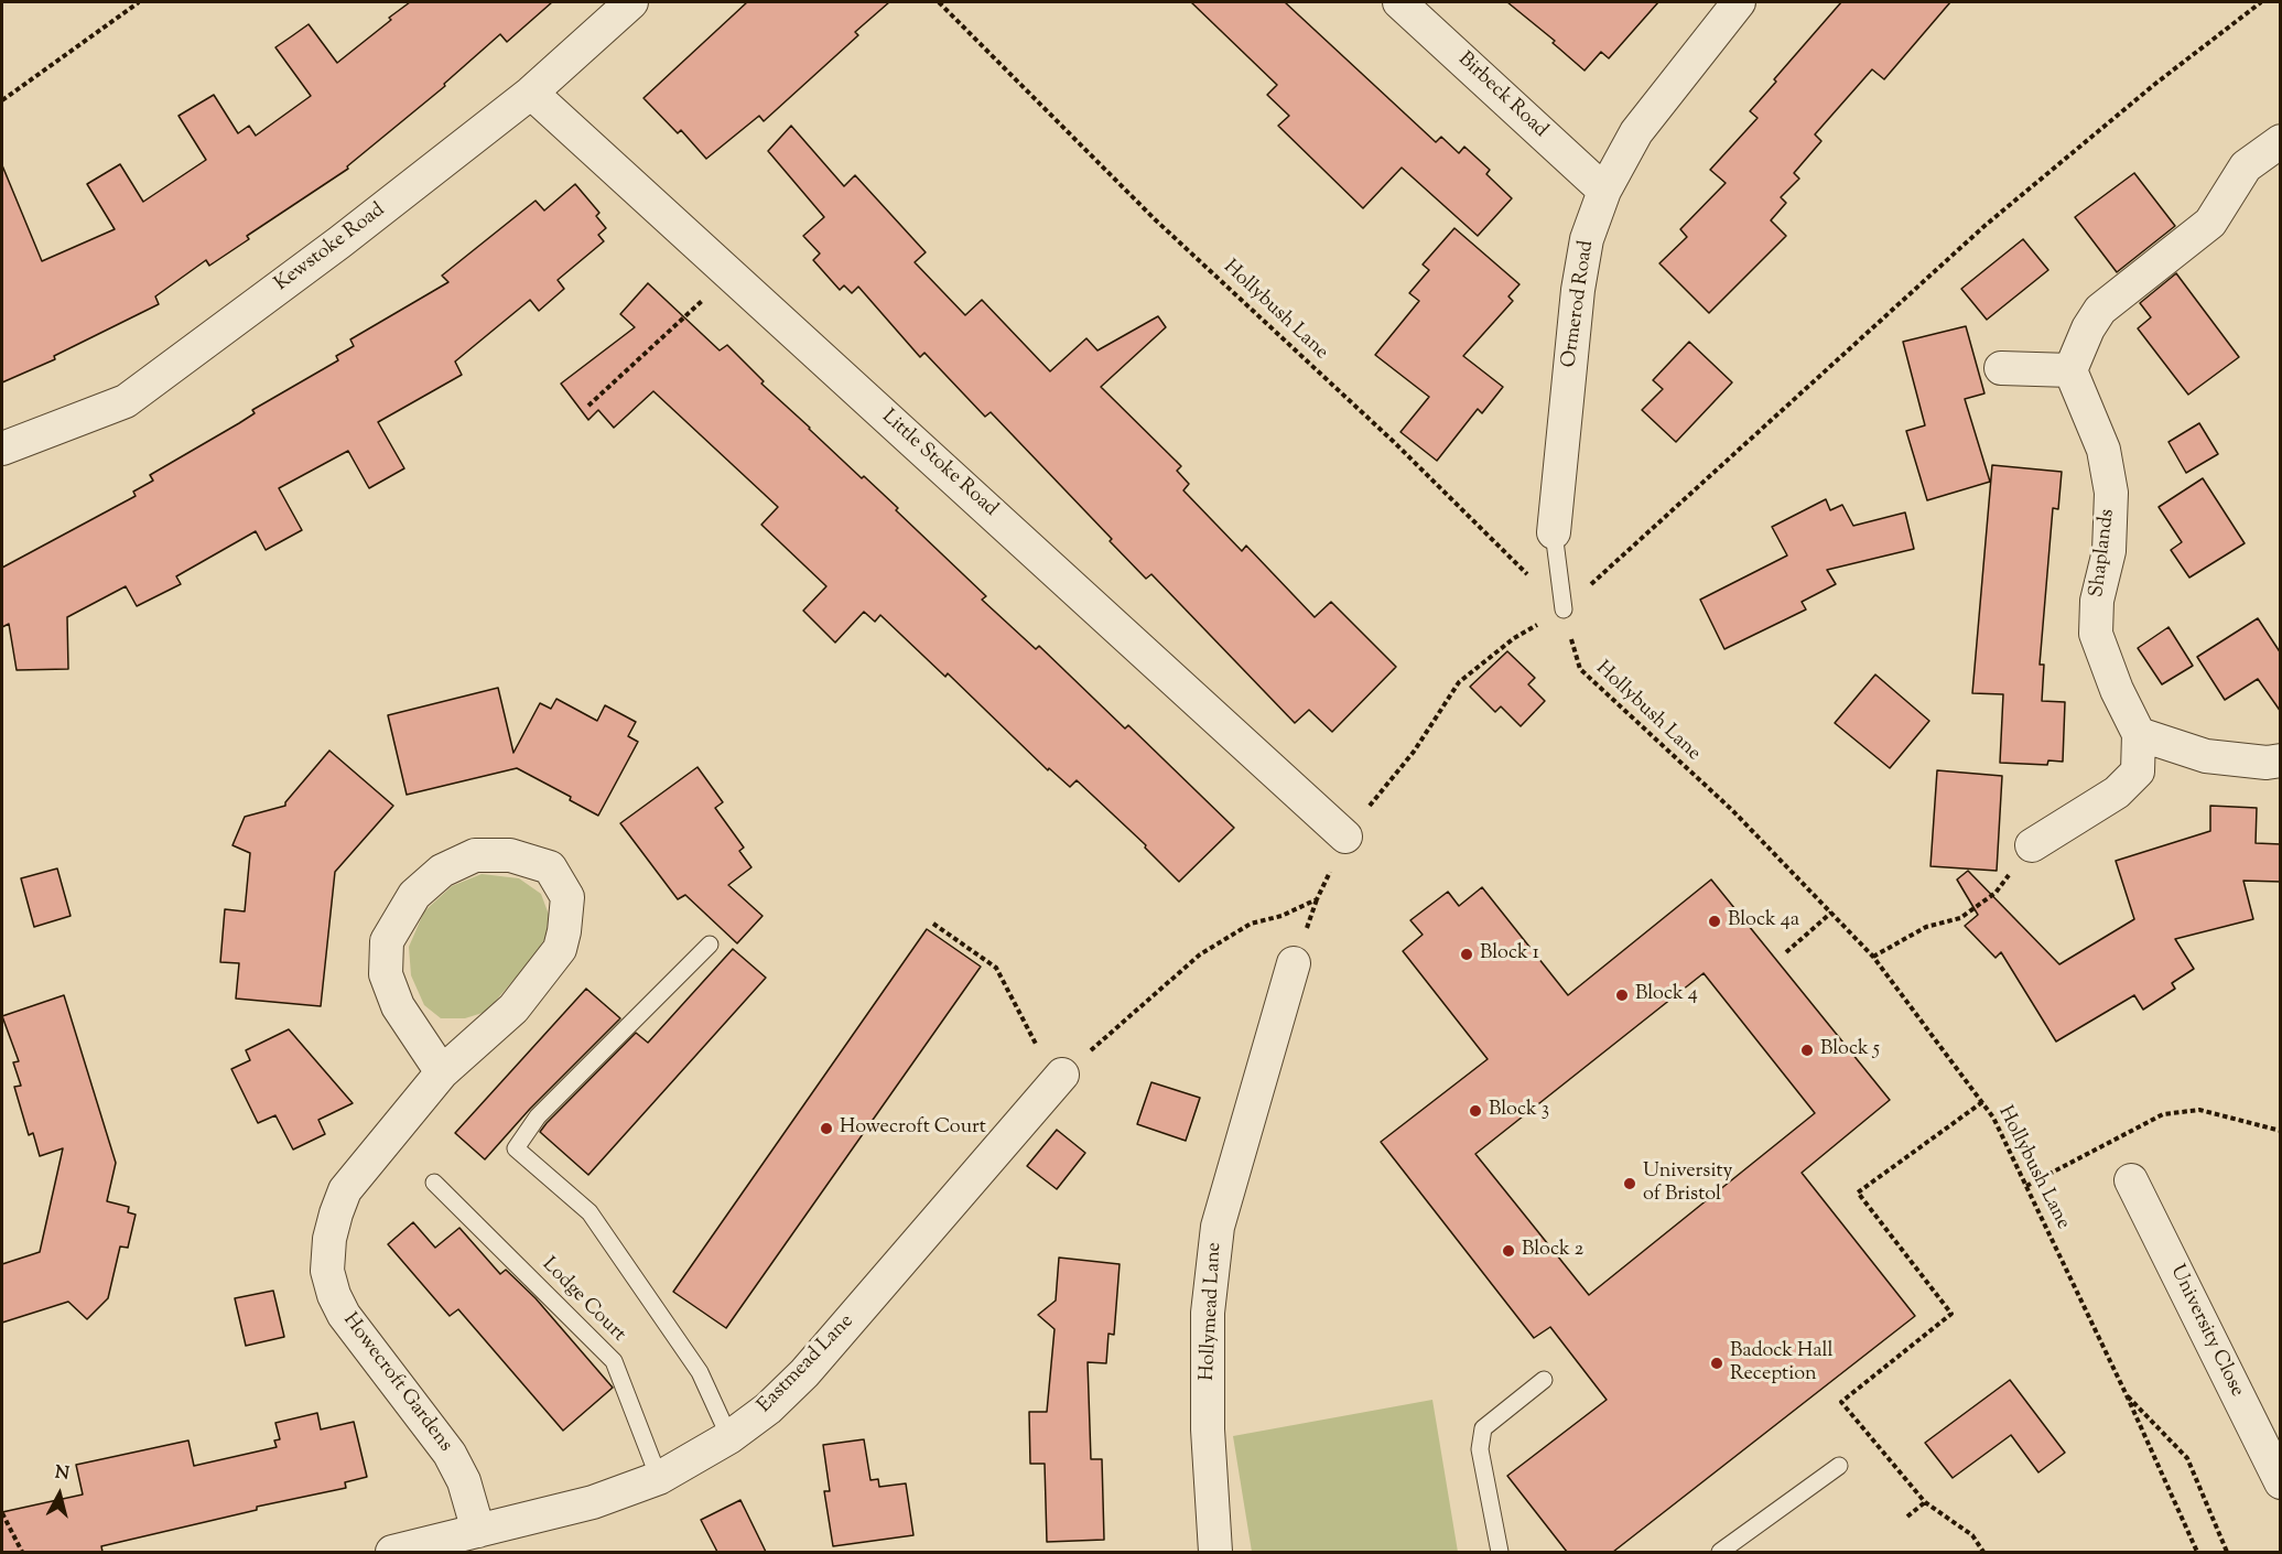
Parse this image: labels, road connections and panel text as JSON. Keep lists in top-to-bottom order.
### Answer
{
  "streets": {
    "street": [
      "Birbeck Road",
      "Kewstoke Road",
      "Ormerod Road",
      "Little Stoke Road",
      "Shaplands",
      "Hollymead Lane",
      "University Close",
      "Eastmead Lane",
      "Howecroft Gardens"
    ],
    "lane": ["Lodge Court"],
    "path": ["Hollybush Lane"]
  },
  "crossings": [
    ["Birbeck Road", "Ormerod Road"],
    ["Kewstoke Road", "Little Stoke Road"],
    ["Lodge Court", "Eastmead Lane"],
    ["Eastmead Lane", "Howecroft Gardens"]
  ],
  "places": [
    "Block 4a",
    "Block 1",
    "Block 4",
    "Block 5",
    "Block 3",
    "Howecroft Court",
    "University of Bristol",
    "Block 2",
    "Badock Hall Reception"
  ],
  "north": "top"
}
